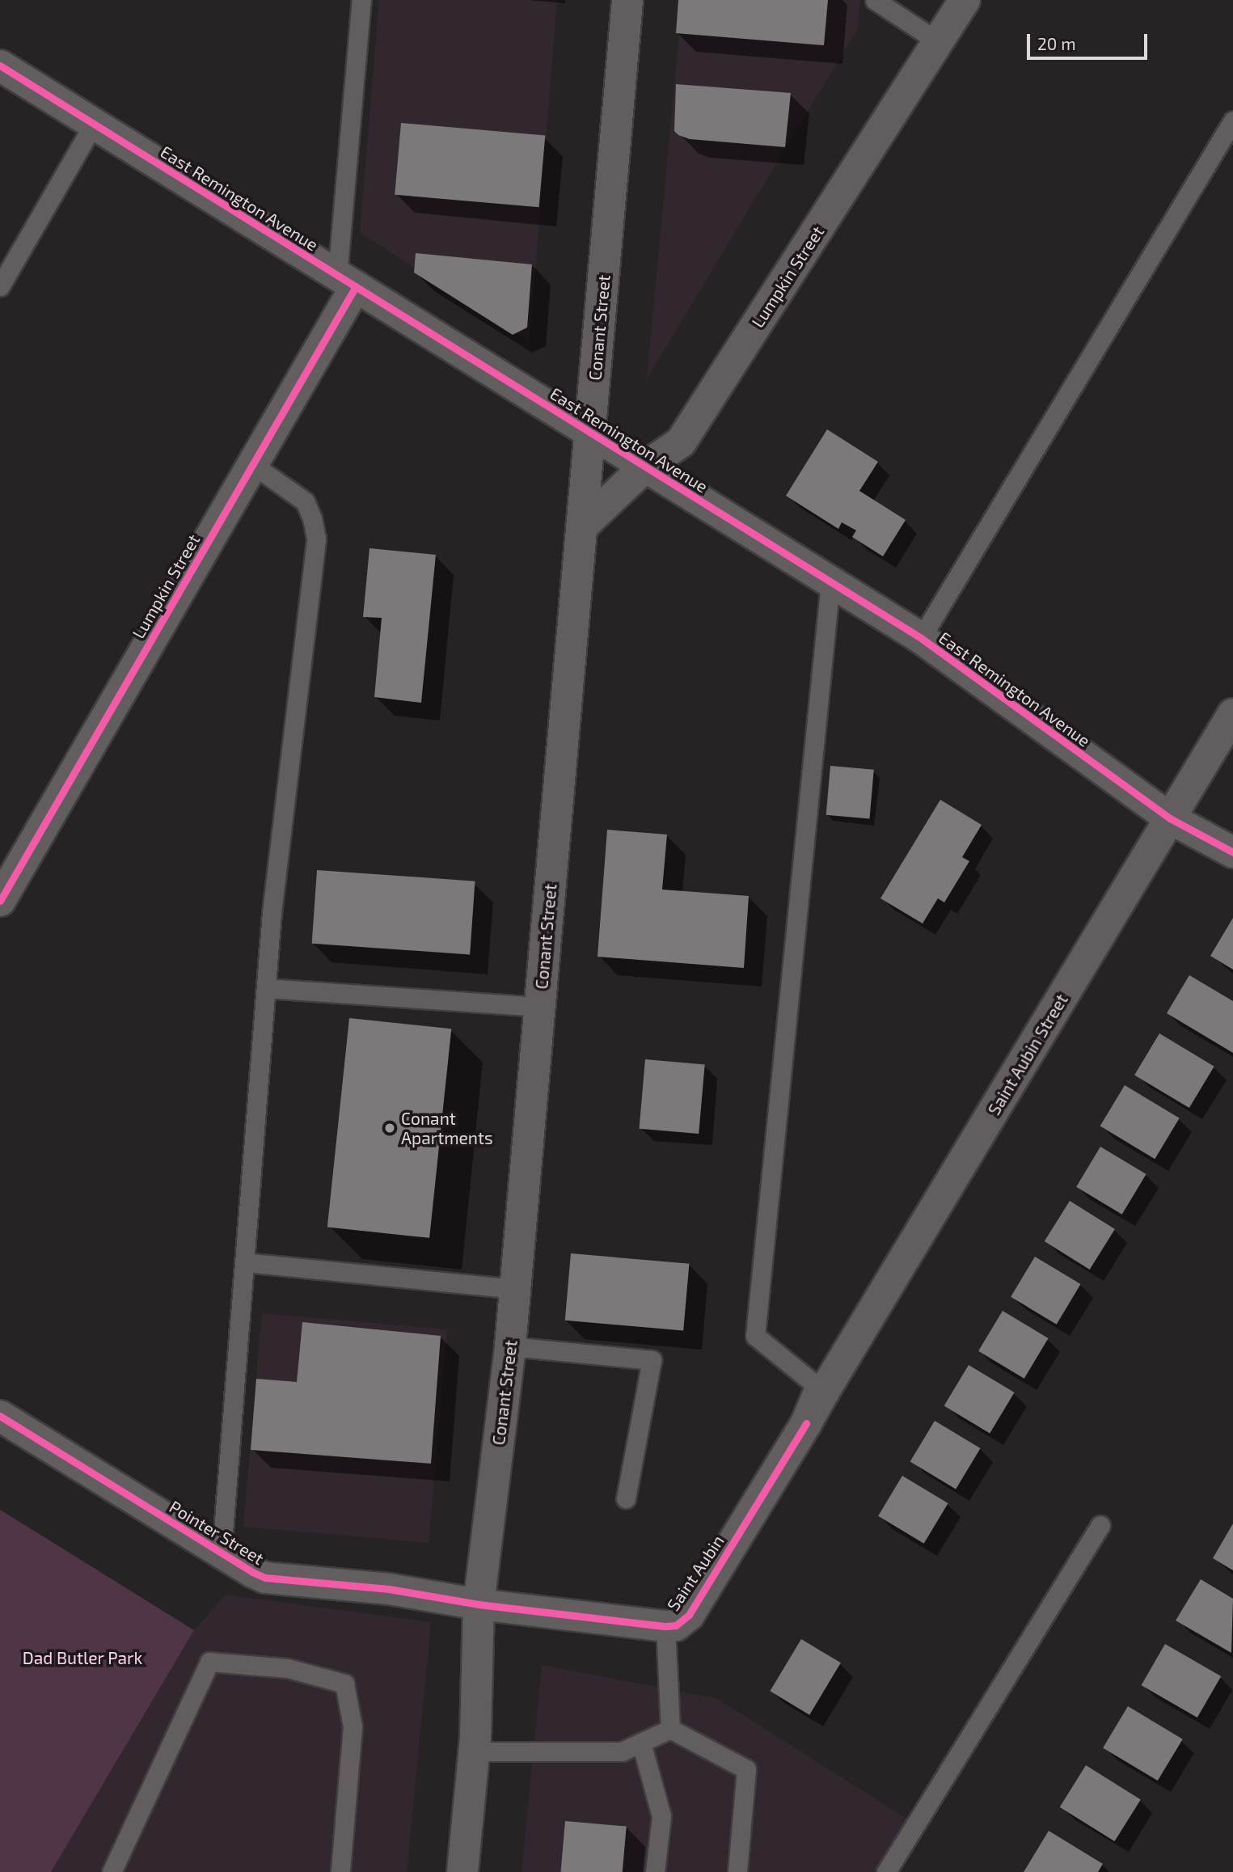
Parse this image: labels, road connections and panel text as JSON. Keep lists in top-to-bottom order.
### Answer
{
  "streets": {
    "street": [
      "East Remington Avenue",
      "Lumpkin Street",
      "Conant Street",
      "Saint Aubin Street",
      "Pointer Street",
      "Saint Aubin"
    ]
  },
  "crossings": [
    ["East Remington Avenue", "Lumpkin Street"],
    ["East Remington Avenue", "Conant Street"],
    ["East Remington Avenue", "Saint Aubin Street"],
    ["Lumpkin Street", "Conant Street"],
    ["Conant Street", "Pointer Street"],
    ["Conant Street", "Saint Aubin"],
    ["Saint Aubin Street", "Saint Aubin"],
    ["Pointer Street", "Saint Aubin"]
  ],
  "parks": ["Dad Butler Park"],
  "places": ["Conant Apartments"],
  "scale_bar": "20 m"
}
